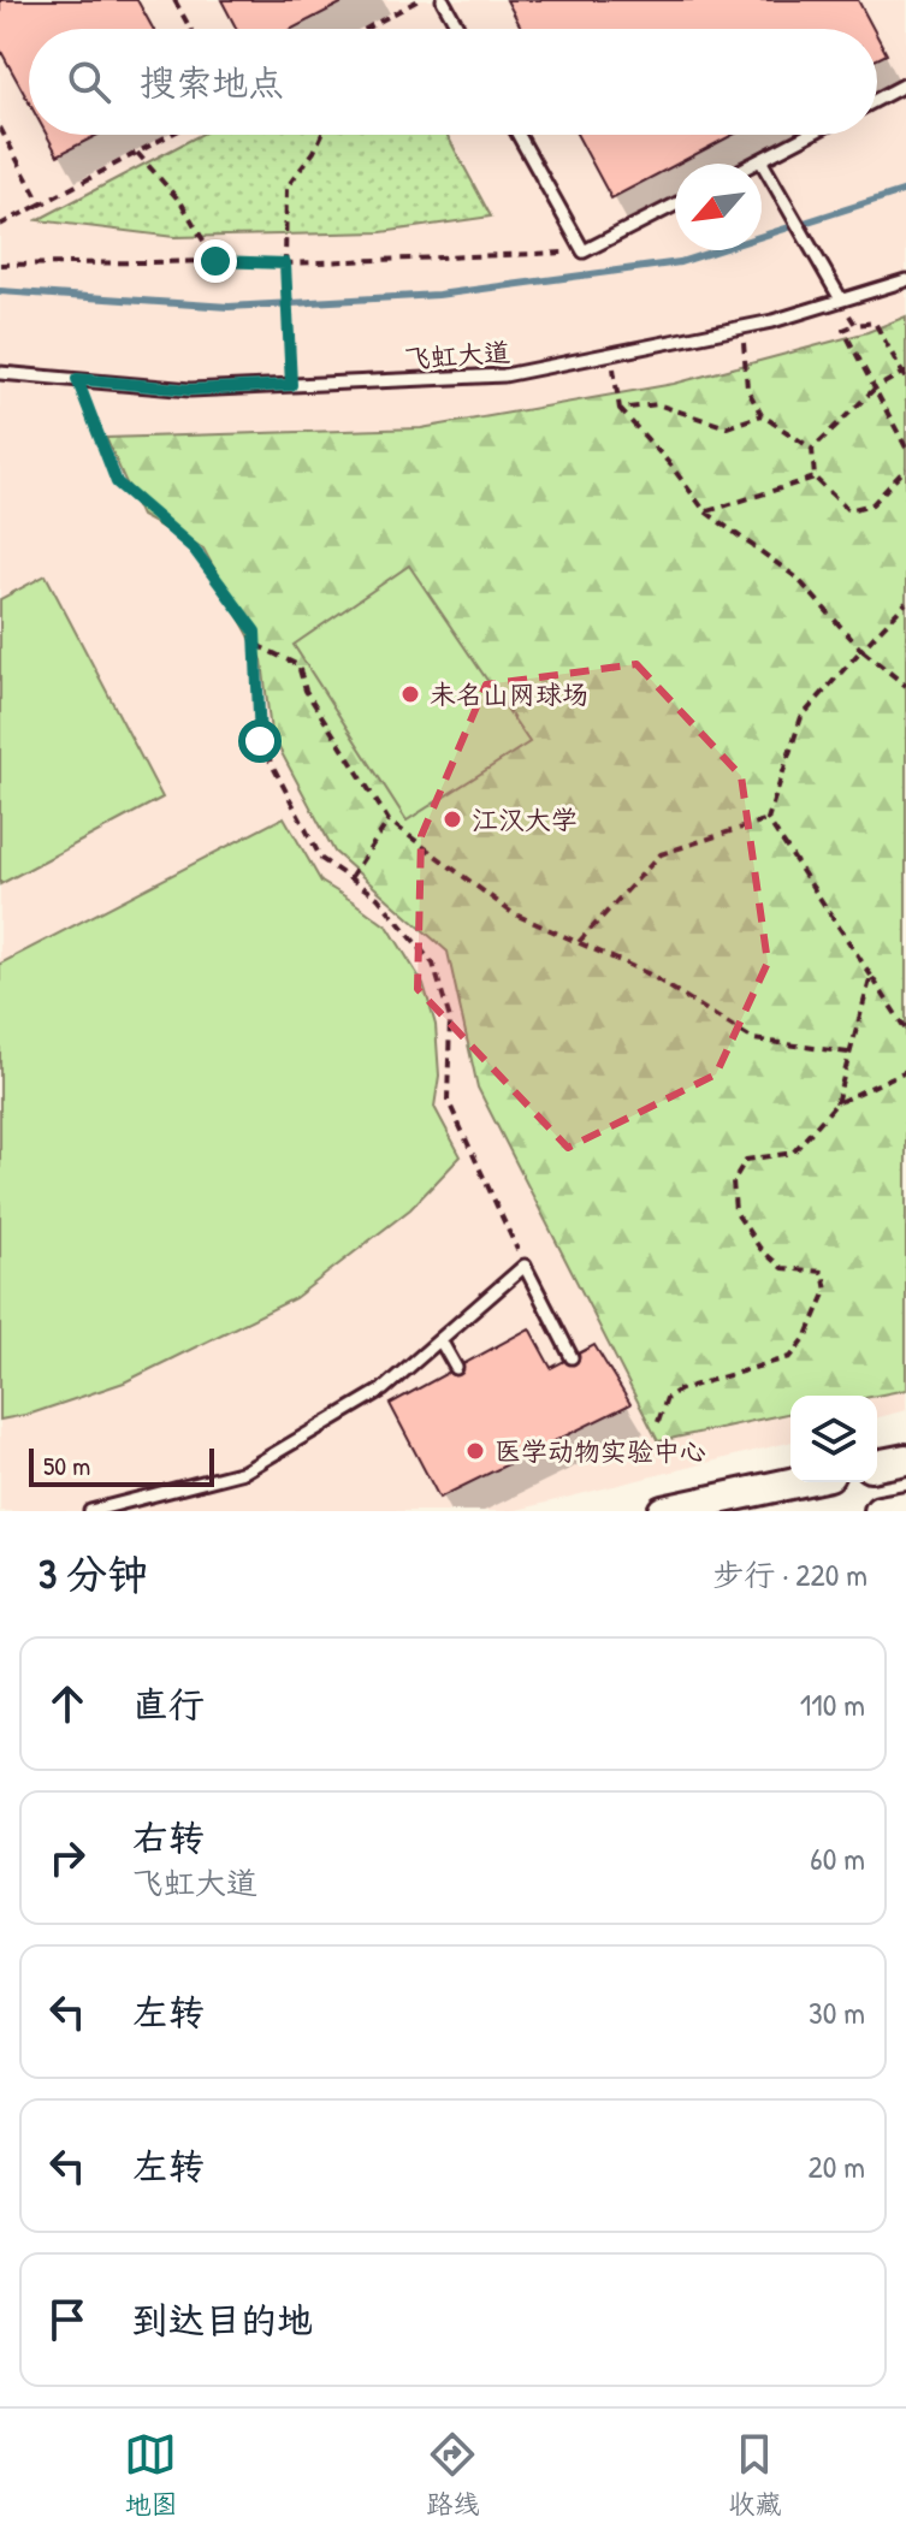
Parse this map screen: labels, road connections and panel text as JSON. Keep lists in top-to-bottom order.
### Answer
{
  "streets": {
    "lane": ["飞虹大道"]
  },
  "places": ["未名山网球场", "江汉大学", "医学动物实验中心"],
  "scale_bar": "50 m",
  "north": "bottom left",
  "page": {
    "search": "搜索地点",
    "scale": "50 m",
    "heading": ["3 分钟", "步行 · 220 m"],
    "list": [
      ["直行", "110 m"],
      ["右转", "飞虹大道", "60 m"],
      ["左转", "30 m"],
      ["左转", "20 m"],
      "到达目的地"
    ],
    "nav": ["地图", "路线", "收藏"]
  }
}
